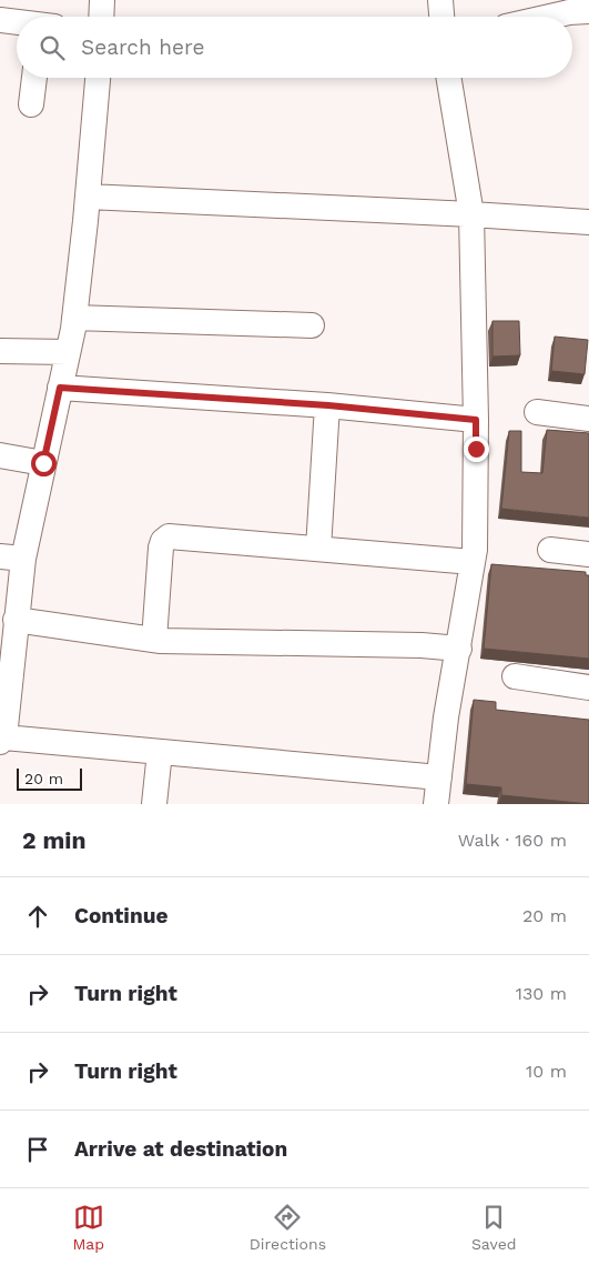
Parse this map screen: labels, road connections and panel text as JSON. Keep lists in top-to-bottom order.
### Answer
{
  "scale_bar": "20 m",
  "page": {
    "search": "Search here",
    "scale": "20 m",
    "heading": ["2 min", "Walk · 160 m"],
    "list": [
      ["Continue", "20 m"],
      ["Turn right", "130 m"],
      ["Turn right", "10 m"],
      "Arrive at destination"
    ],
    "nav": ["Map", "Directions", "Saved"]
  }
}
